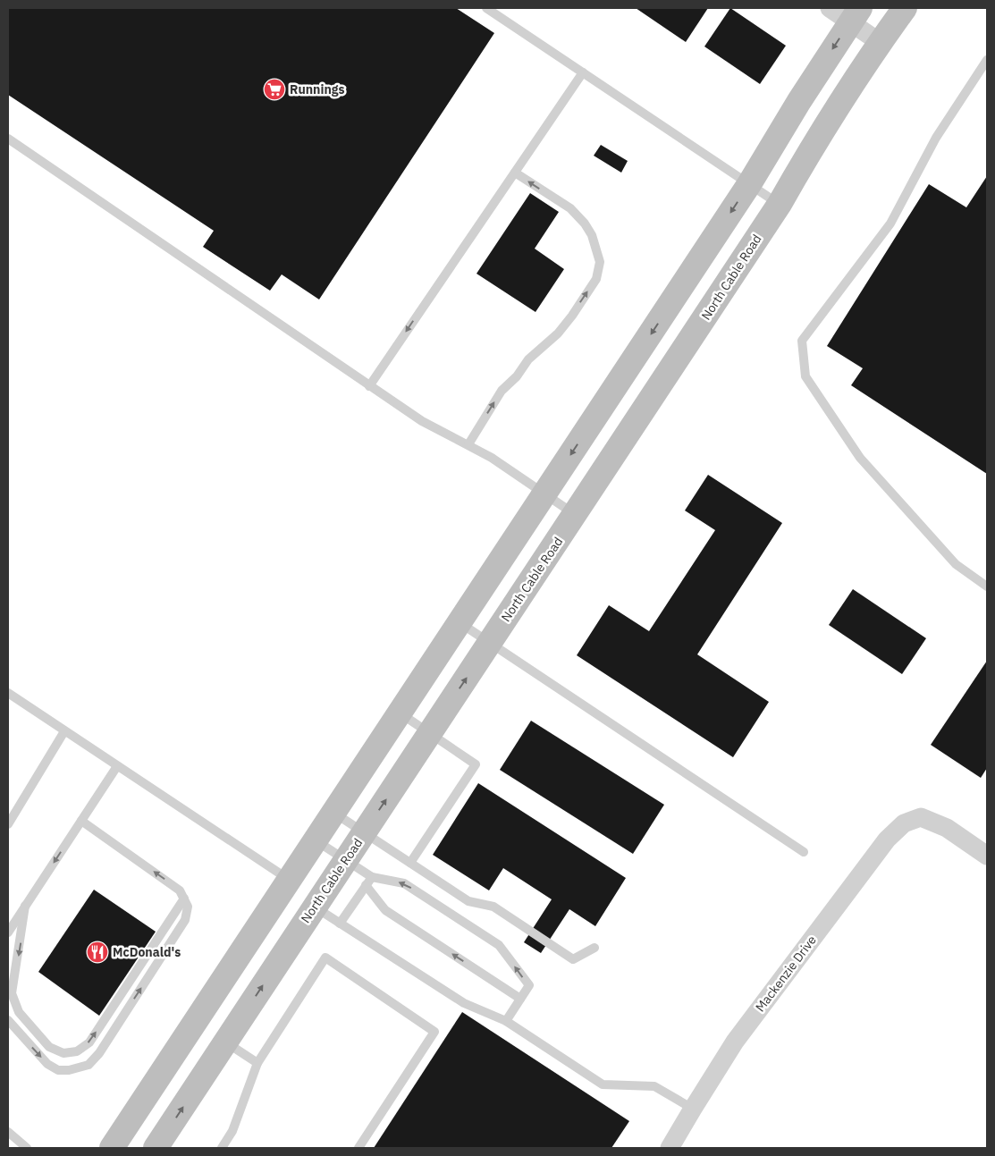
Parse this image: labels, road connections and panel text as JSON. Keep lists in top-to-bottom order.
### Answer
{
  "streets": {
    "street": ["North Cable Road", "Mackenzie Drive"]
  },
  "places": {
    "supermarket": ["Runnings"],
    "restaurant": ["McDonald's"]
  }
}
